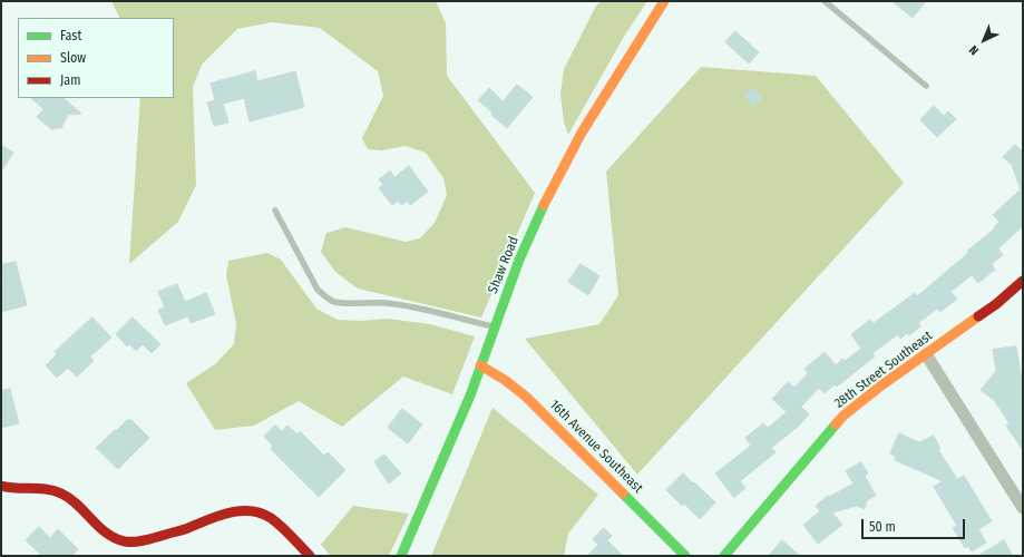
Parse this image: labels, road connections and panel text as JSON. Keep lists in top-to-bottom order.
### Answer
{
  "streets": {
    "street": ["Shaw Road", "28th Street Southeast", "16th Avenue Southeast"]
  },
  "crossings": [
    ["Shaw Road", "16th Avenue Southeast"]
  ],
  "legend": ["Fast", "Slow", "Jam"],
  "scale_bar": "50 m",
  "north": "bottom left"
}
